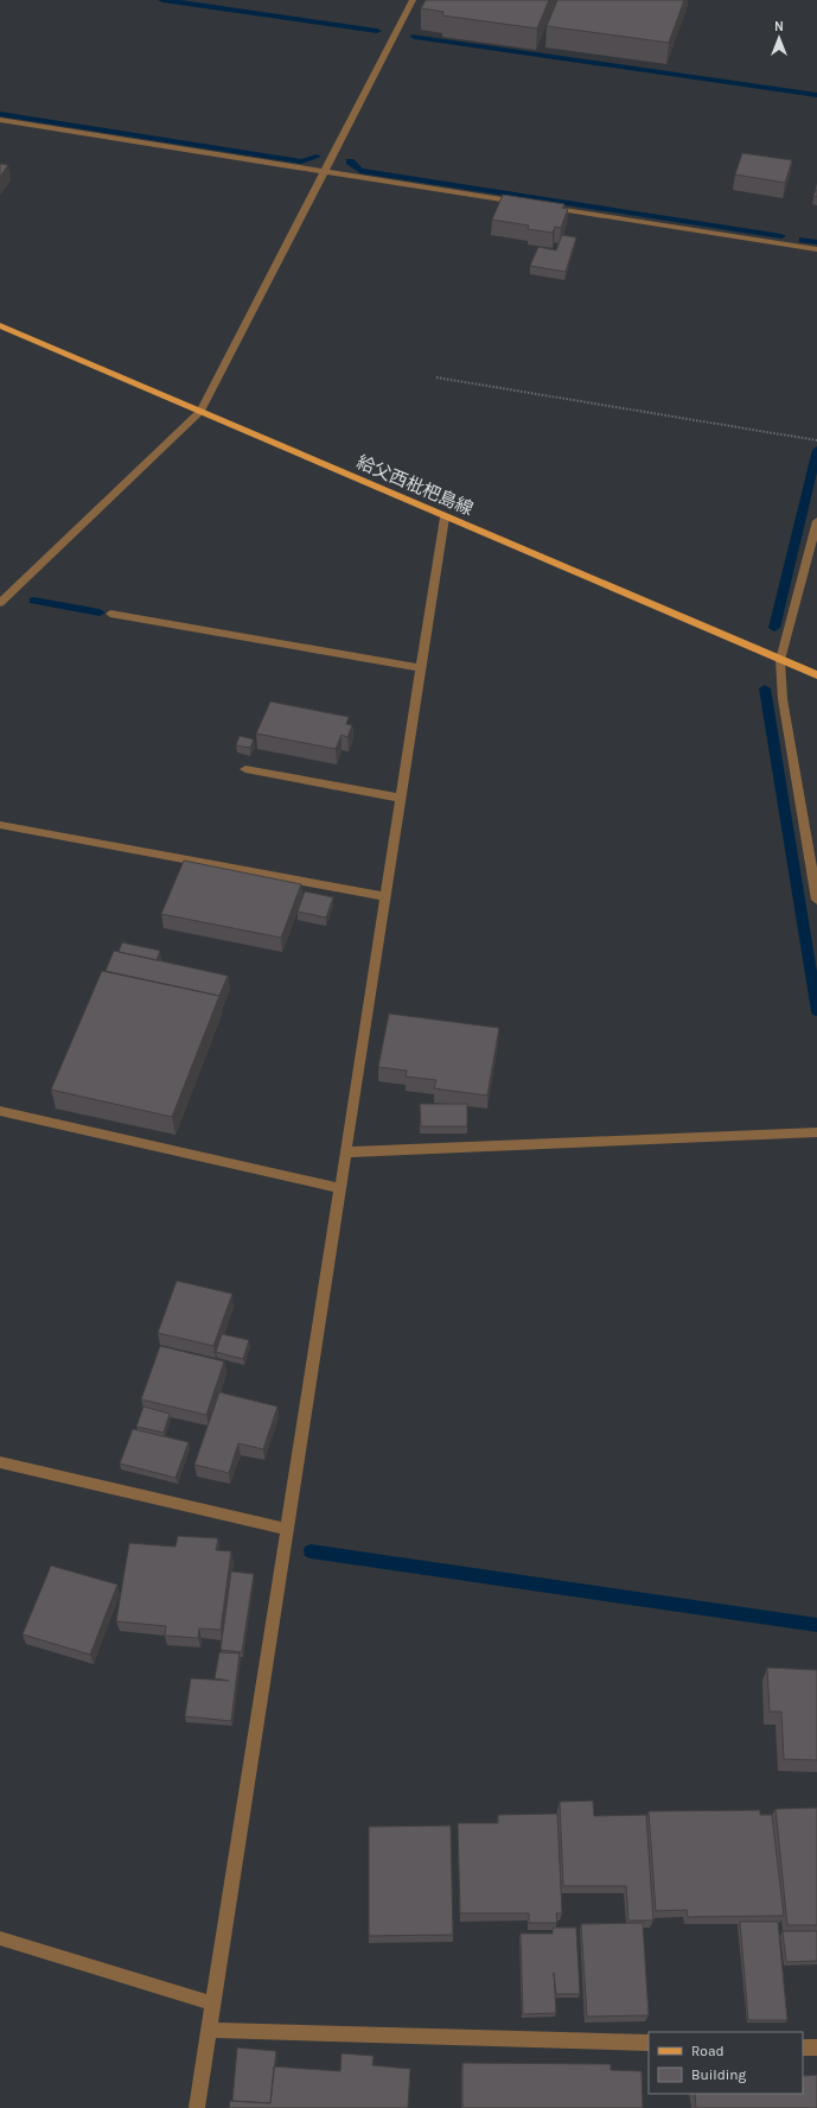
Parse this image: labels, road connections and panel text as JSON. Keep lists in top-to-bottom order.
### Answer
{
  "streets": {
    "main road": ["給父西枇杷島線"]
  },
  "legend": ["Road", "Building"],
  "north": "top"
}
